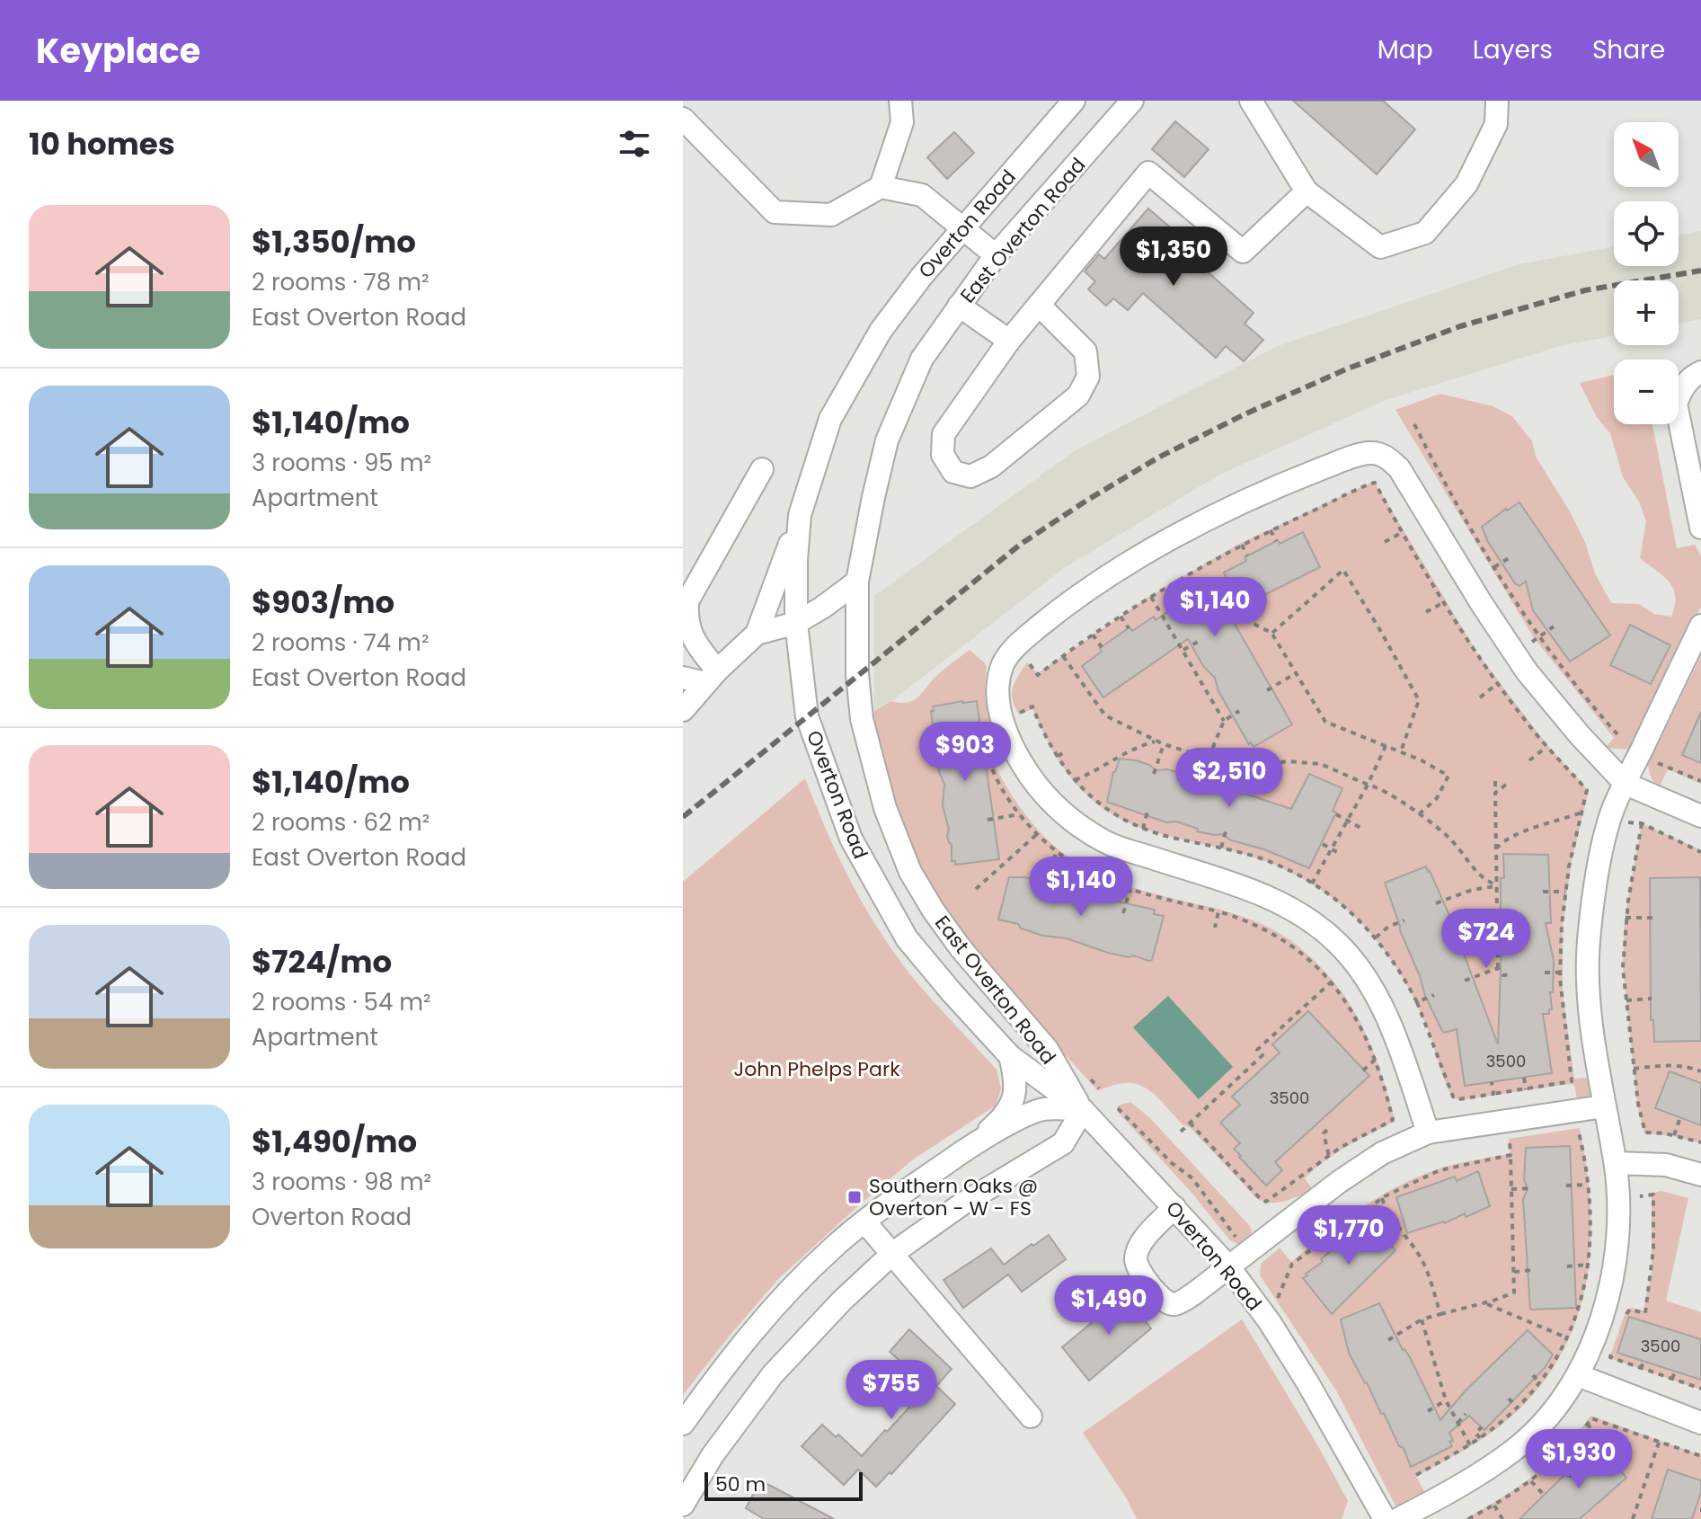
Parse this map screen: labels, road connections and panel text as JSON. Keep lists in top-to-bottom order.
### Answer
{
  "streets": {
    "street": ["Overton Road", "East Overton Road"]
  },
  "crossings": [
    ["Overton Road", "East Overton Road"]
  ],
  "parks": ["John Phelps Park"],
  "places": {
    "transit": ["Southern Oaks @ Overton - W - FS"]
  },
  "house_numbers": ["3500", "3500", "3500"],
  "scale_bar": "50 m",
  "north": "top left",
  "page": {
    "header": "Keyplace",
    "nav": ["Map", "Layers", "Share"],
    "heading": "10 homes",
    "map_buttons": ["+", "−"],
    "list": [
      {
        "name": "$1,350/mo",
        "note": "2 rooms · 78 m² · East Overton Road"
      },
      {
        "name": "$1,140/mo",
        "note": "3 rooms · 95 m² · Apartment"
      },
      {
        "name": "$903/mo",
        "note": "2 rooms · 74 m² · East Overton Road"
      },
      {
        "name": "$1,140/mo",
        "note": "2 rooms · 62 m² · East Overton Road"
      },
      {
        "name": "$724/mo",
        "note": "2 rooms · 54 m² · Apartment"
      },
      {
        "name": "$1,490/mo",
        "note": "3 rooms · 98 m² · Overton Road"
      }
    ],
    "price": [
      "$1,350",
      "$1,140",
      "$903",
      "$2,510",
      "$1,140",
      "$724",
      "$1,770",
      "$1,490",
      "$755",
      "$1,930"
    ],
    "scale": "50 m"
  }
}
